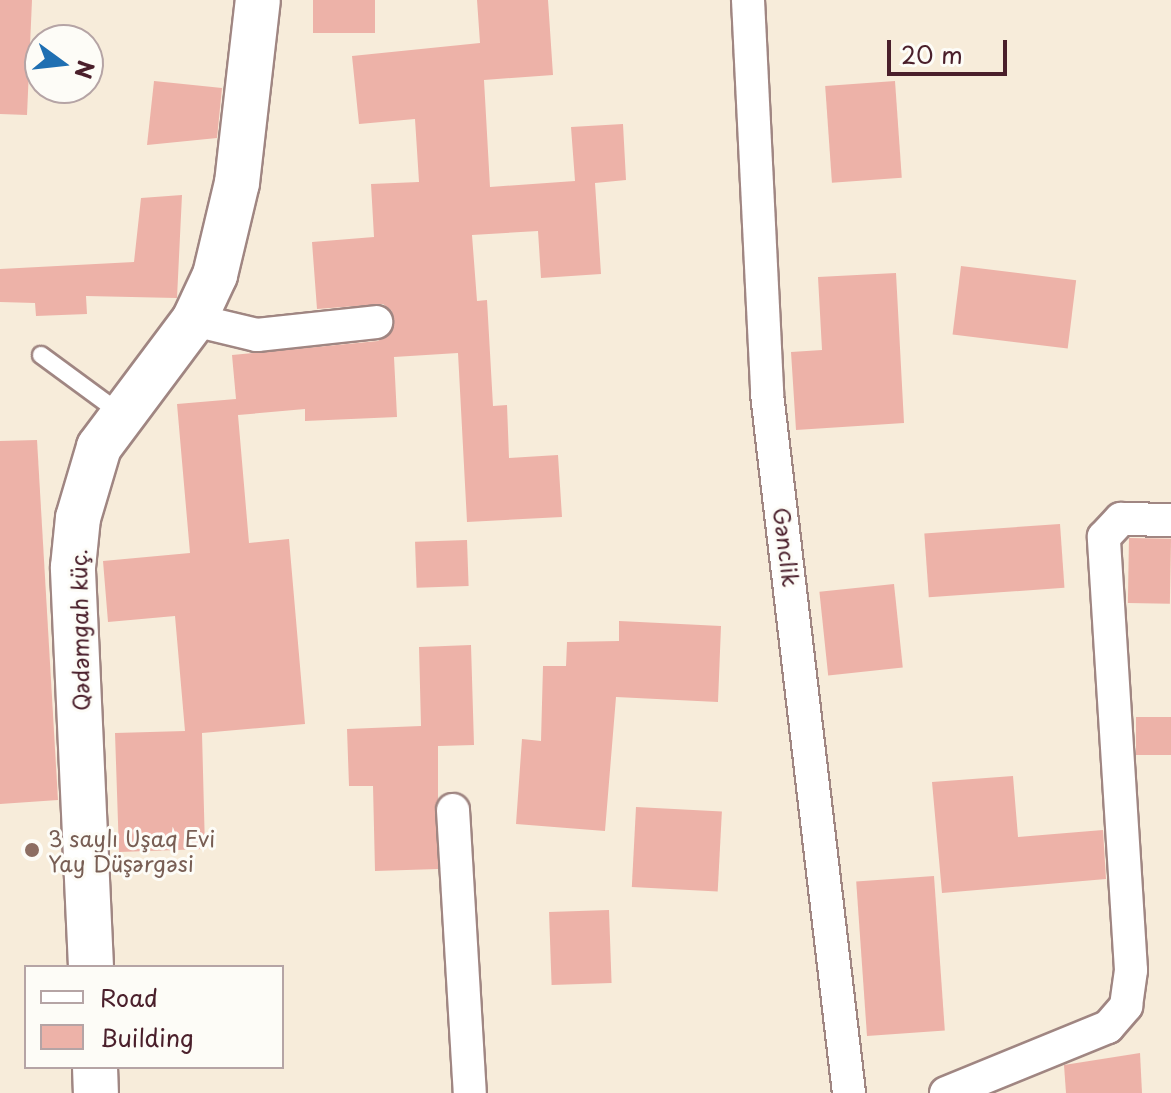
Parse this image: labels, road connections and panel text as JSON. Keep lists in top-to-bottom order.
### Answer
{
  "streets": {
    "street": ["Gənclik", "Qədəmgah küç."]
  },
  "places": ["3 saylı Uşaq Evi Yay Düşərgəsi"],
  "legend": ["Road", "Building"],
  "scale_bar": "20 m",
  "north": "right"
}
